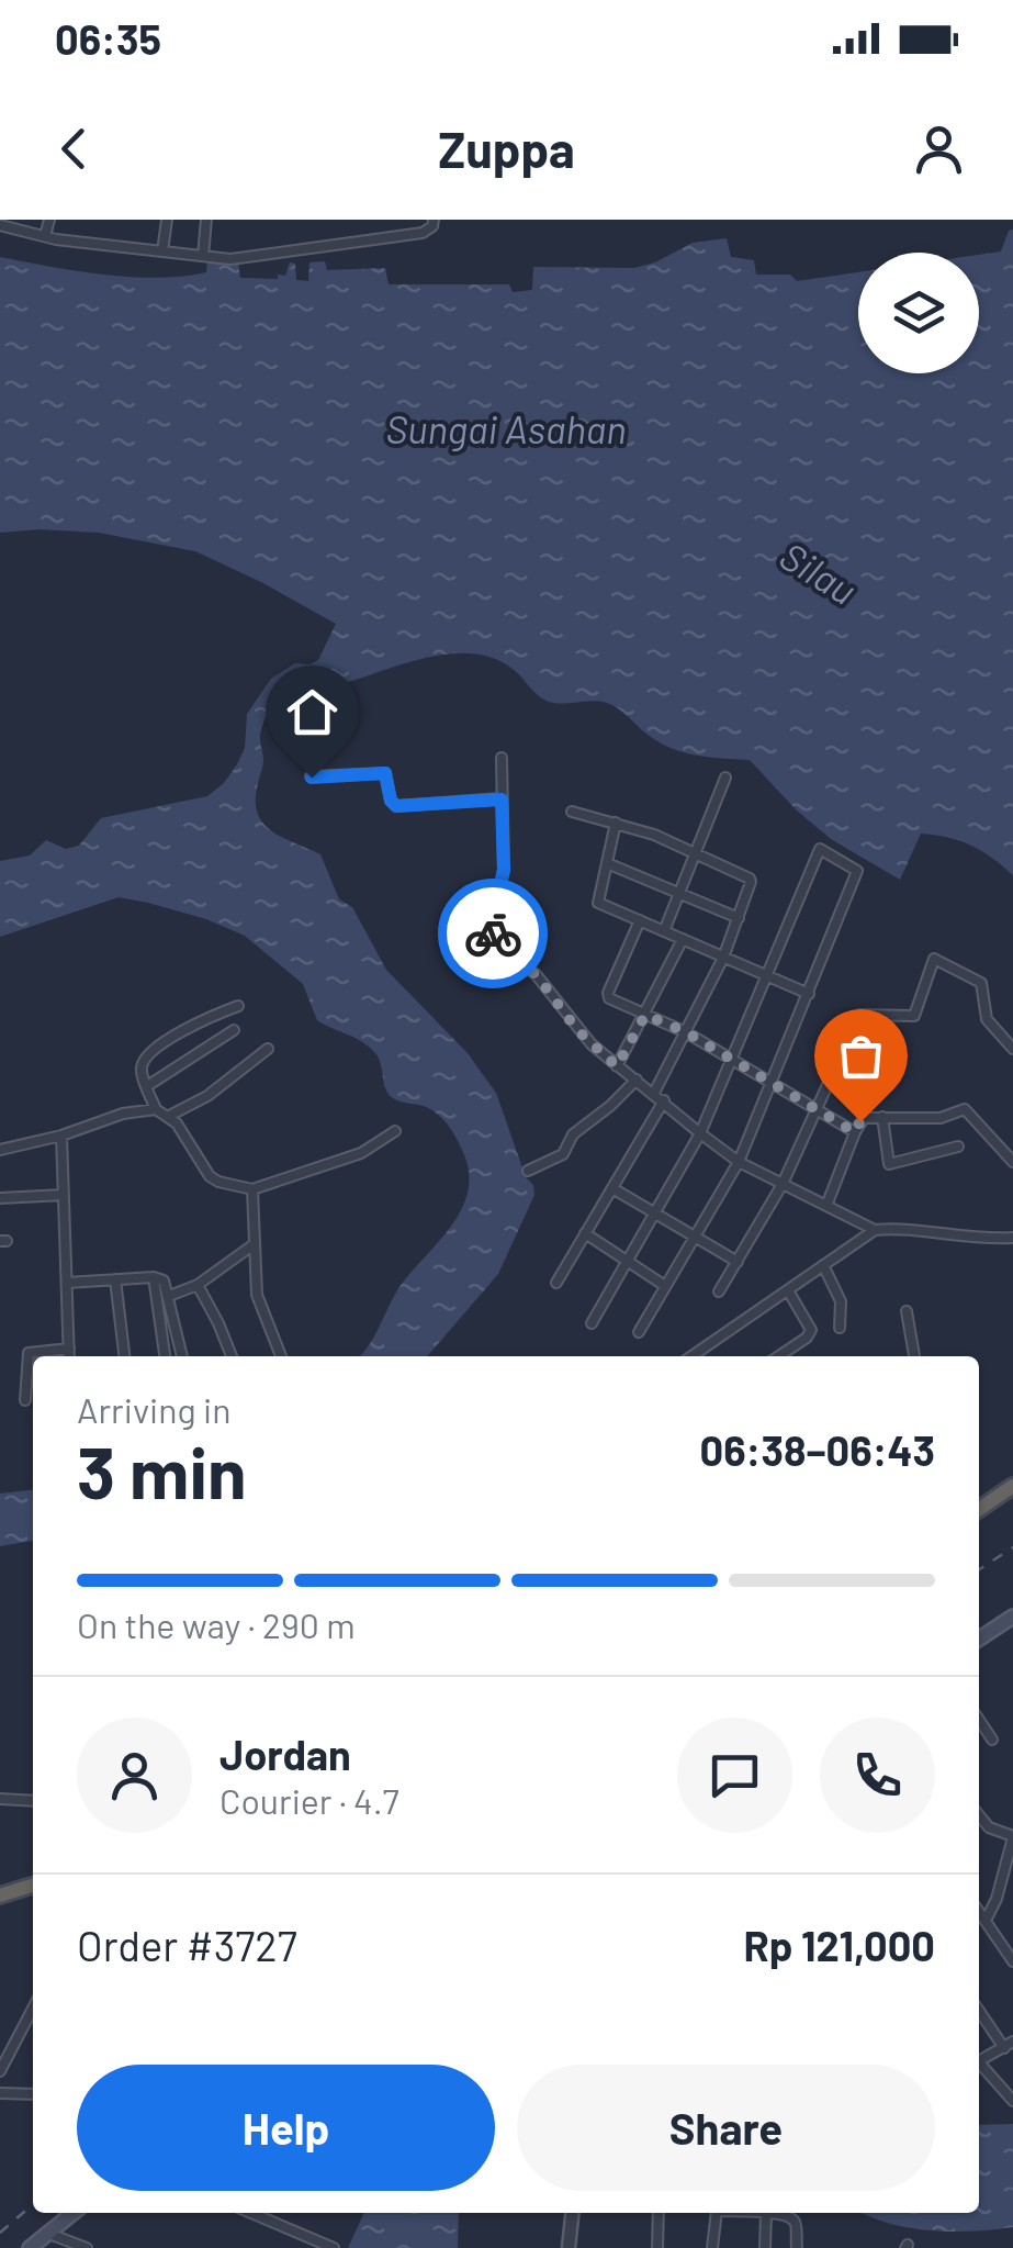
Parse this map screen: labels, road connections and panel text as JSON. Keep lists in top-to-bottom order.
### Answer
{
  "water": ["Sungai Asahan", "Silau"],
  "page": {
    "status": "06:35",
    "header": "Zuppa",
    "heading": ["3 min", "Arriving in", "06:38–06:43"],
    "panel": [
      "Jordan",
      "Courier · 4.7",
      "Order #3727",
      "Rp 121,000"
    ],
    "bar": "On the way · 290 m",
    "buttons": ["Help", "Share"]
  }
}
